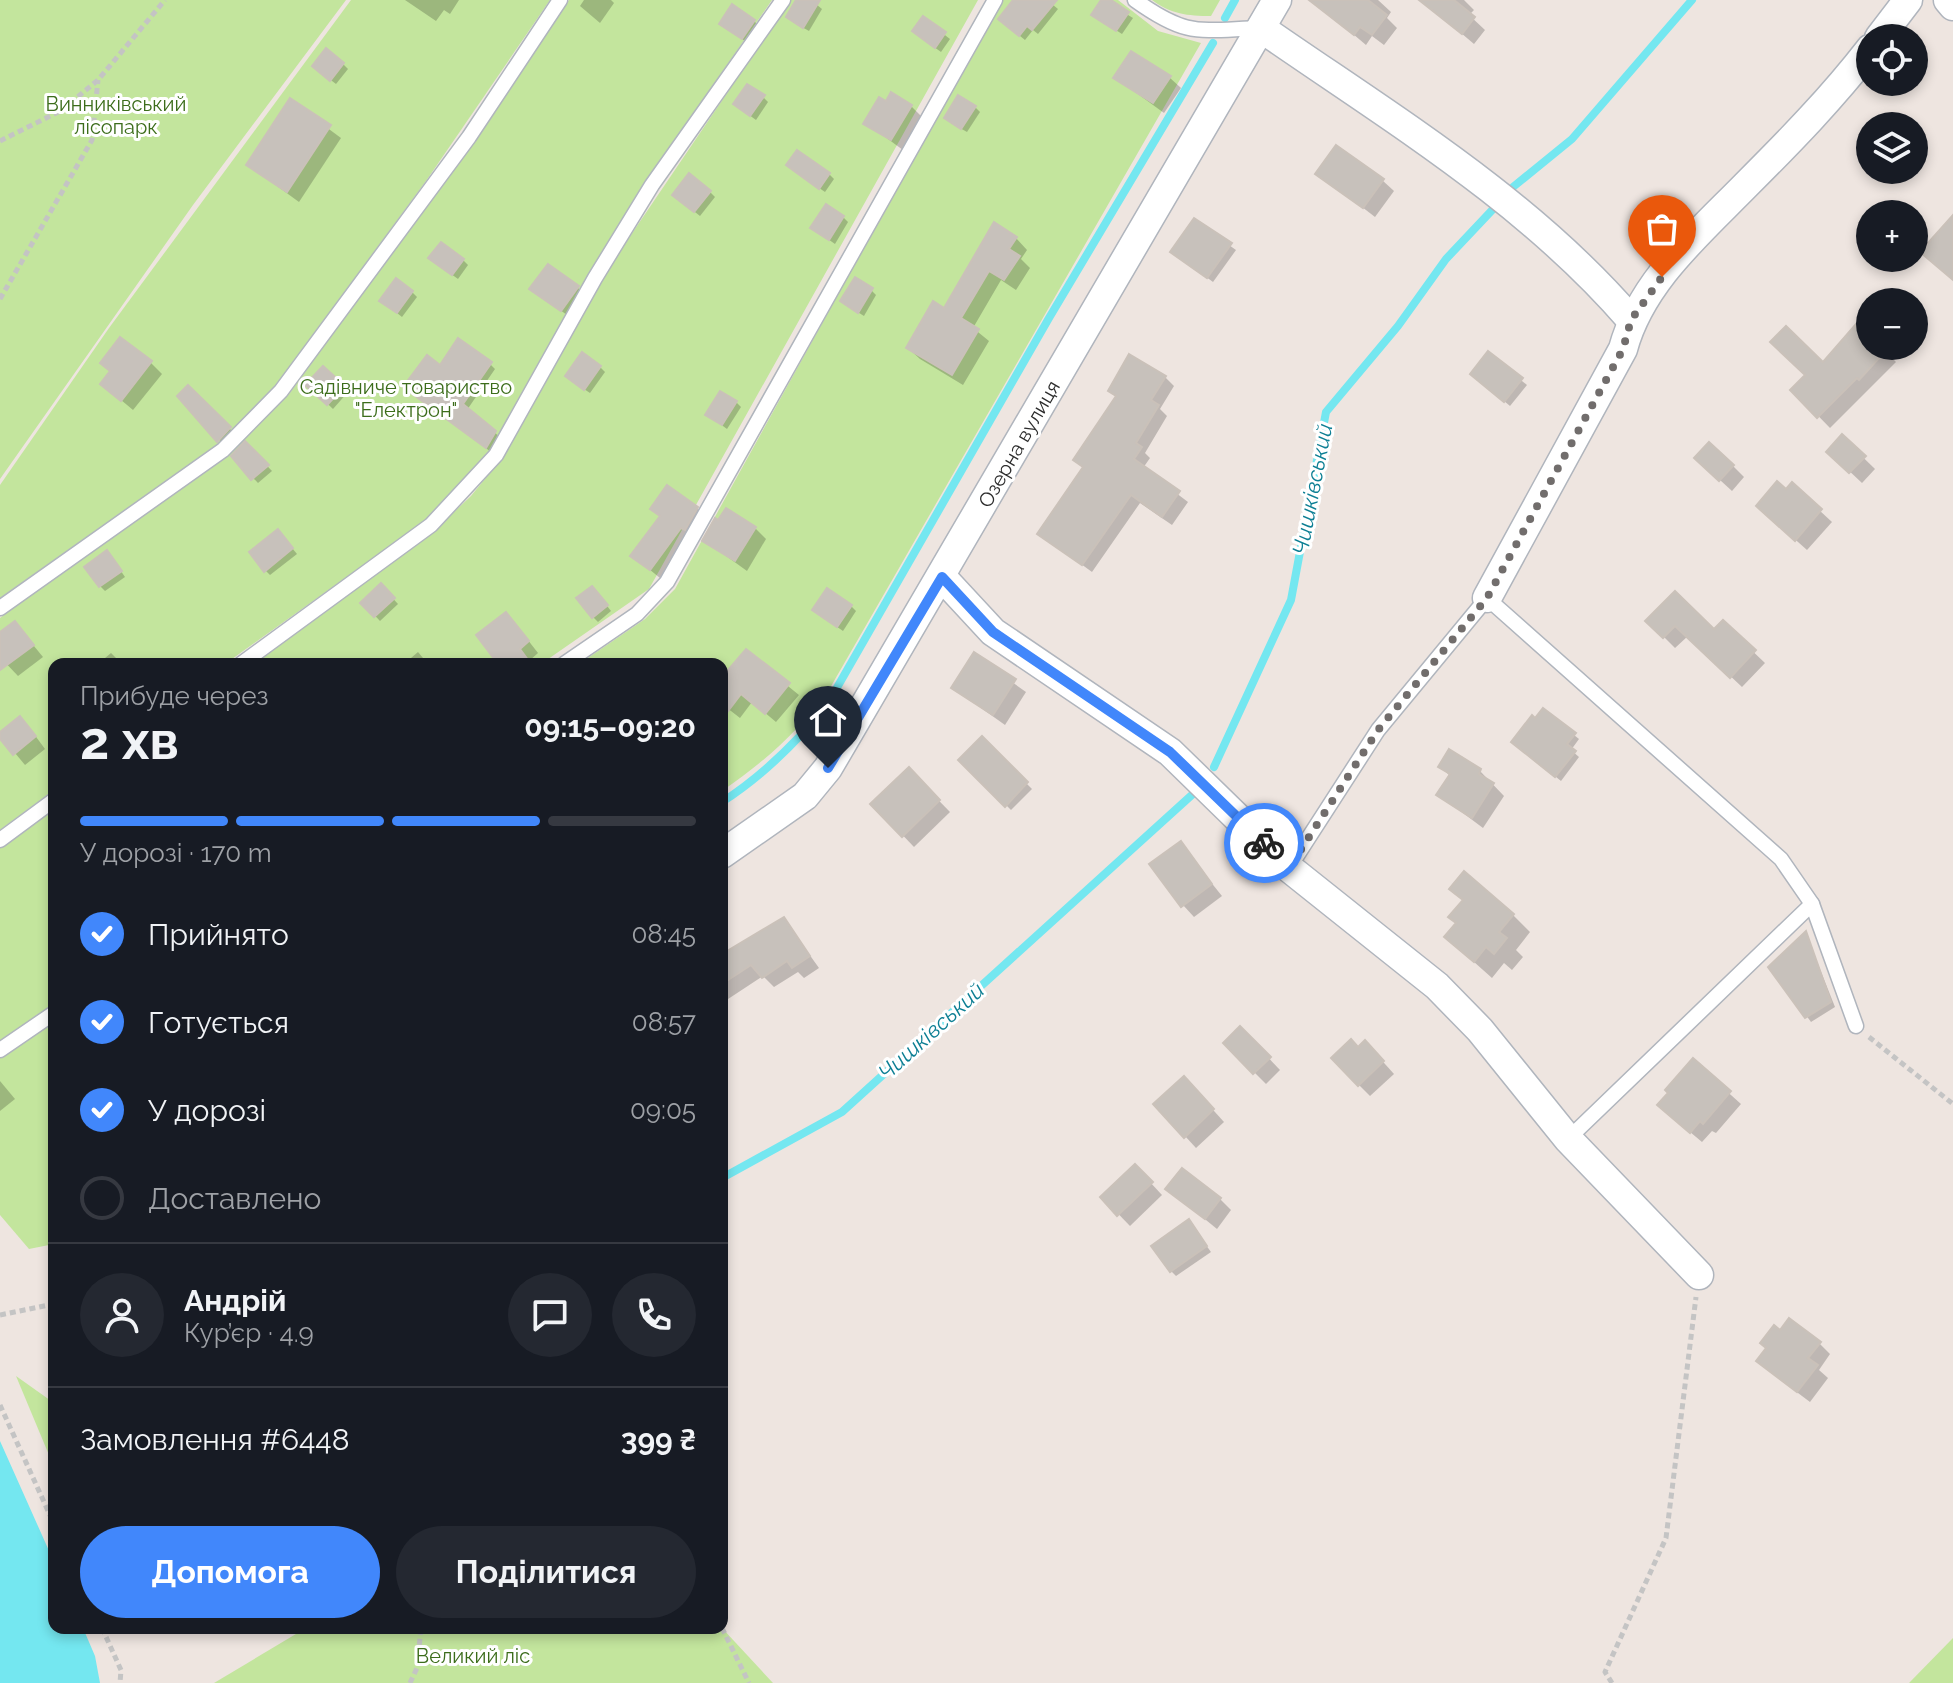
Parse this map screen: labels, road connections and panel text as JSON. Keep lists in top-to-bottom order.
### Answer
{
  "streets": {
    "street": ["Озерна вулиця"]
  },
  "water": ["Чишківський"],
  "parks": ["Винниківський лісопарк", "Садівниче товариство \"Електрон\"", "Великий ліс"],
  "page": {
    "map_buttons": ["+", "−"],
    "heading": ["2 хв", "Прибуде через", "09:15–09:20"],
    "panel": [
      "Андрій",
      "Кур’єр · 4.9",
      "Замовлення #6448",
      "399 ₴"
    ],
    "bar": "У дорозі · 170 m",
    "list": [
      ["Прийнято", "08:45"],
      ["Готується", "08:57"],
      ["У дорозі", "09:05"],
      "Доставлено"
    ],
    "buttons": ["Допомога", "Поділитися"]
  }
}
